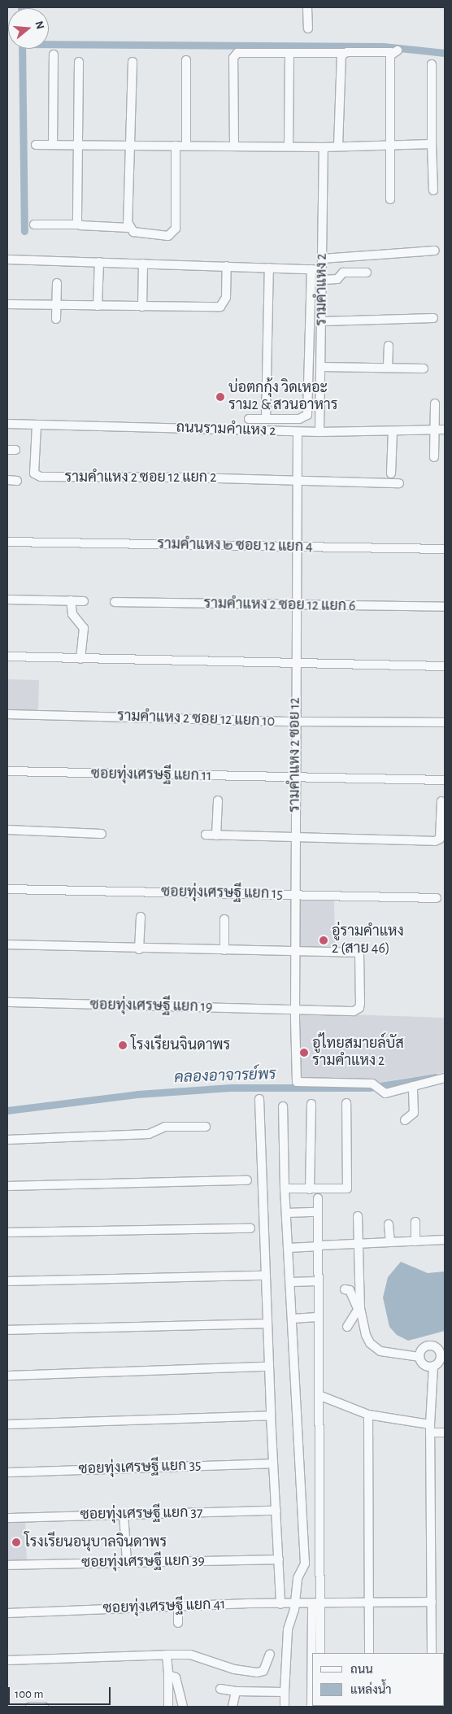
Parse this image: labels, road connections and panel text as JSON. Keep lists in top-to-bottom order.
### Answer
{
  "streets": {
    "street": [
      "รามคำแหง 2",
      "ถนนรามคำแหง 2",
      "รามคำแหง 2 ซอย 12 แยก 2",
      "รามคำแหง ๒ ซอย 12 แยก 4",
      "รามคำแหง 2 ซอย 12 แยก 6",
      "รามคำแหง 2 ซอย 12 แยก 10",
      "รามคำแหง 2 ซอย 12",
      "ซอยทุ่งเศรษฐี แยก 11",
      "ซอยทุ่งเศรษฐี แยก 15",
      "ซอยทุ่งเศรษฐี แยก 19",
      "ซอยทุ่งเศรษฐี แยก 35",
      "ซอยทุ่งเศรษฐี แยก 37",
      "ซอยทุ่งเศรษฐี แยก 39",
      "ซอยทุ่งเศรษฐี แยก 41"
    ]
  },
  "crossings": [
    ["รามคำแหง 2", "ถนนรามคำแหง 2"],
    ["ถนนรามคำแหง 2", "รามคำแหง 2 ซอย 12 แยก 2"],
    ["ถนนรามคำแหง 2", "รามคำแหง 2 ซอย 12"],
    ["รามคำแหง 2 ซอย 12 แยก 2", "รามคำแหง 2 ซอย 12"],
    ["รามคำแหง ๒ ซอย 12 แยก 4", "รามคำแหง 2 ซอย 12"],
    ["รามคำแหง 2 ซอย 12 แยก 6", "รามคำแหง 2 ซอย 12"],
    ["รามคำแหง 2 ซอย 12 แยก 10", "รามคำแหง 2 ซอย 12"],
    ["รามคำแหง 2 ซอย 12", "ซอยทุ่งเศรษฐี แยก 11"],
    ["รามคำแหง 2 ซอย 12", "ซอยทุ่งเศรษฐี แยก 15"],
    ["รามคำแหง 2 ซอย 12", "ซอยทุ่งเศรษฐี แยก 19"]
  ],
  "water": ["คลองอาจารย์พร"],
  "places": [
    "บ่อตกกุ้ง วิดเหอะ ราม2 & สวนอาหาร",
    "อู่รามคำแหง 2 (สาย 46)",
    "โรงเรียนจินดาพร",
    "อู่ไทยสมายล์บัส รามคำแหง 2",
    "โรงเรียนอนุบาลจินดาพร"
  ],
  "legend": ["ถนน", "แหล่งน้ำ"],
  "scale_bar": "100 m",
  "north": "right"
}
